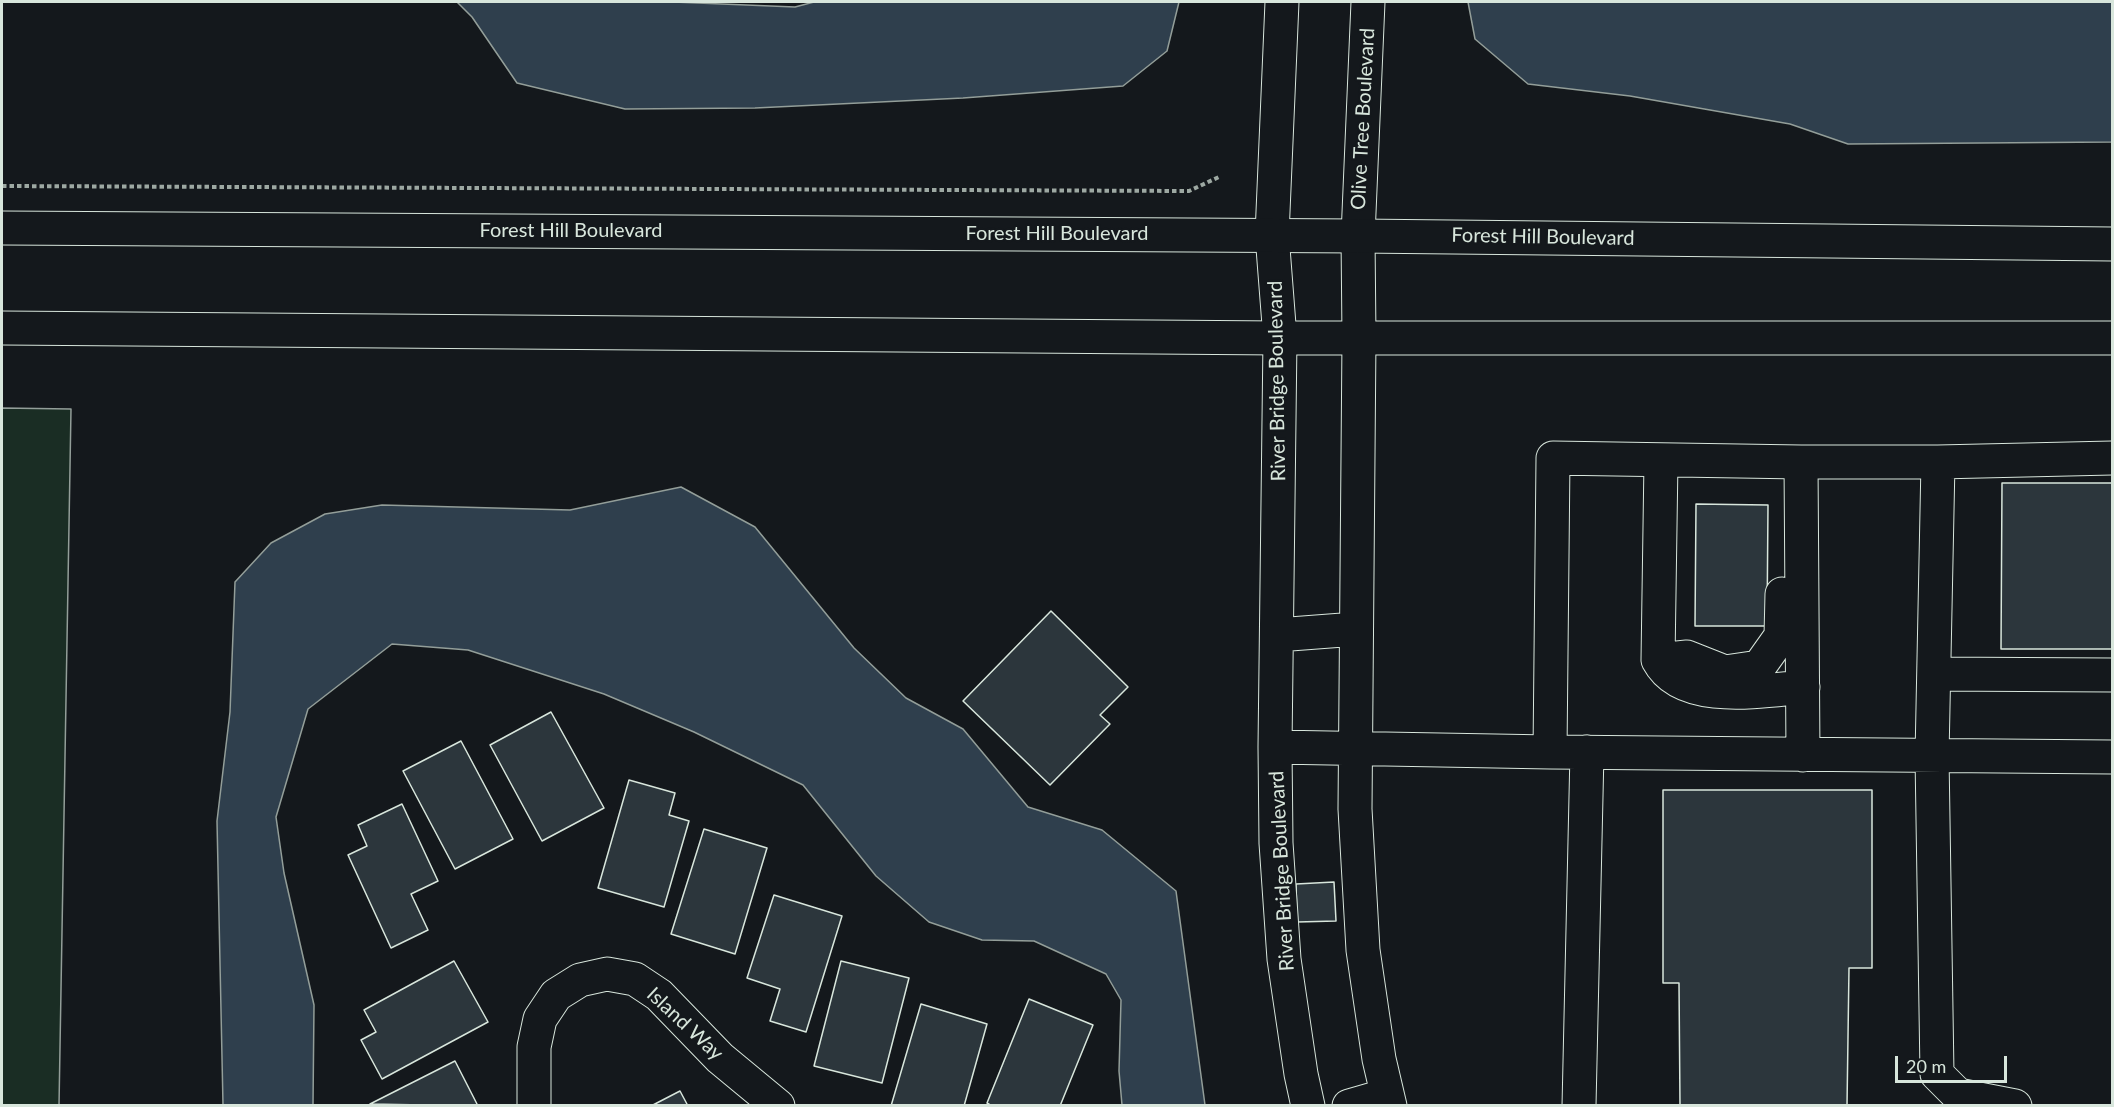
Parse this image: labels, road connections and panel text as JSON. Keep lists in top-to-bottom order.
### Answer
{
  "streets": {
    "main road": [
      "Olive Tree Boulevard",
      "Forest Hill Boulevard",
      "River Bridge Boulevard",
      "Island Way"
    ]
  },
  "crossings": [
    ["Olive Tree Boulevard", "Forest Hill Boulevard"],
    ["Forest Hill Boulevard", "River Bridge Boulevard"]
  ],
  "scale_bar": "20 m"
}
